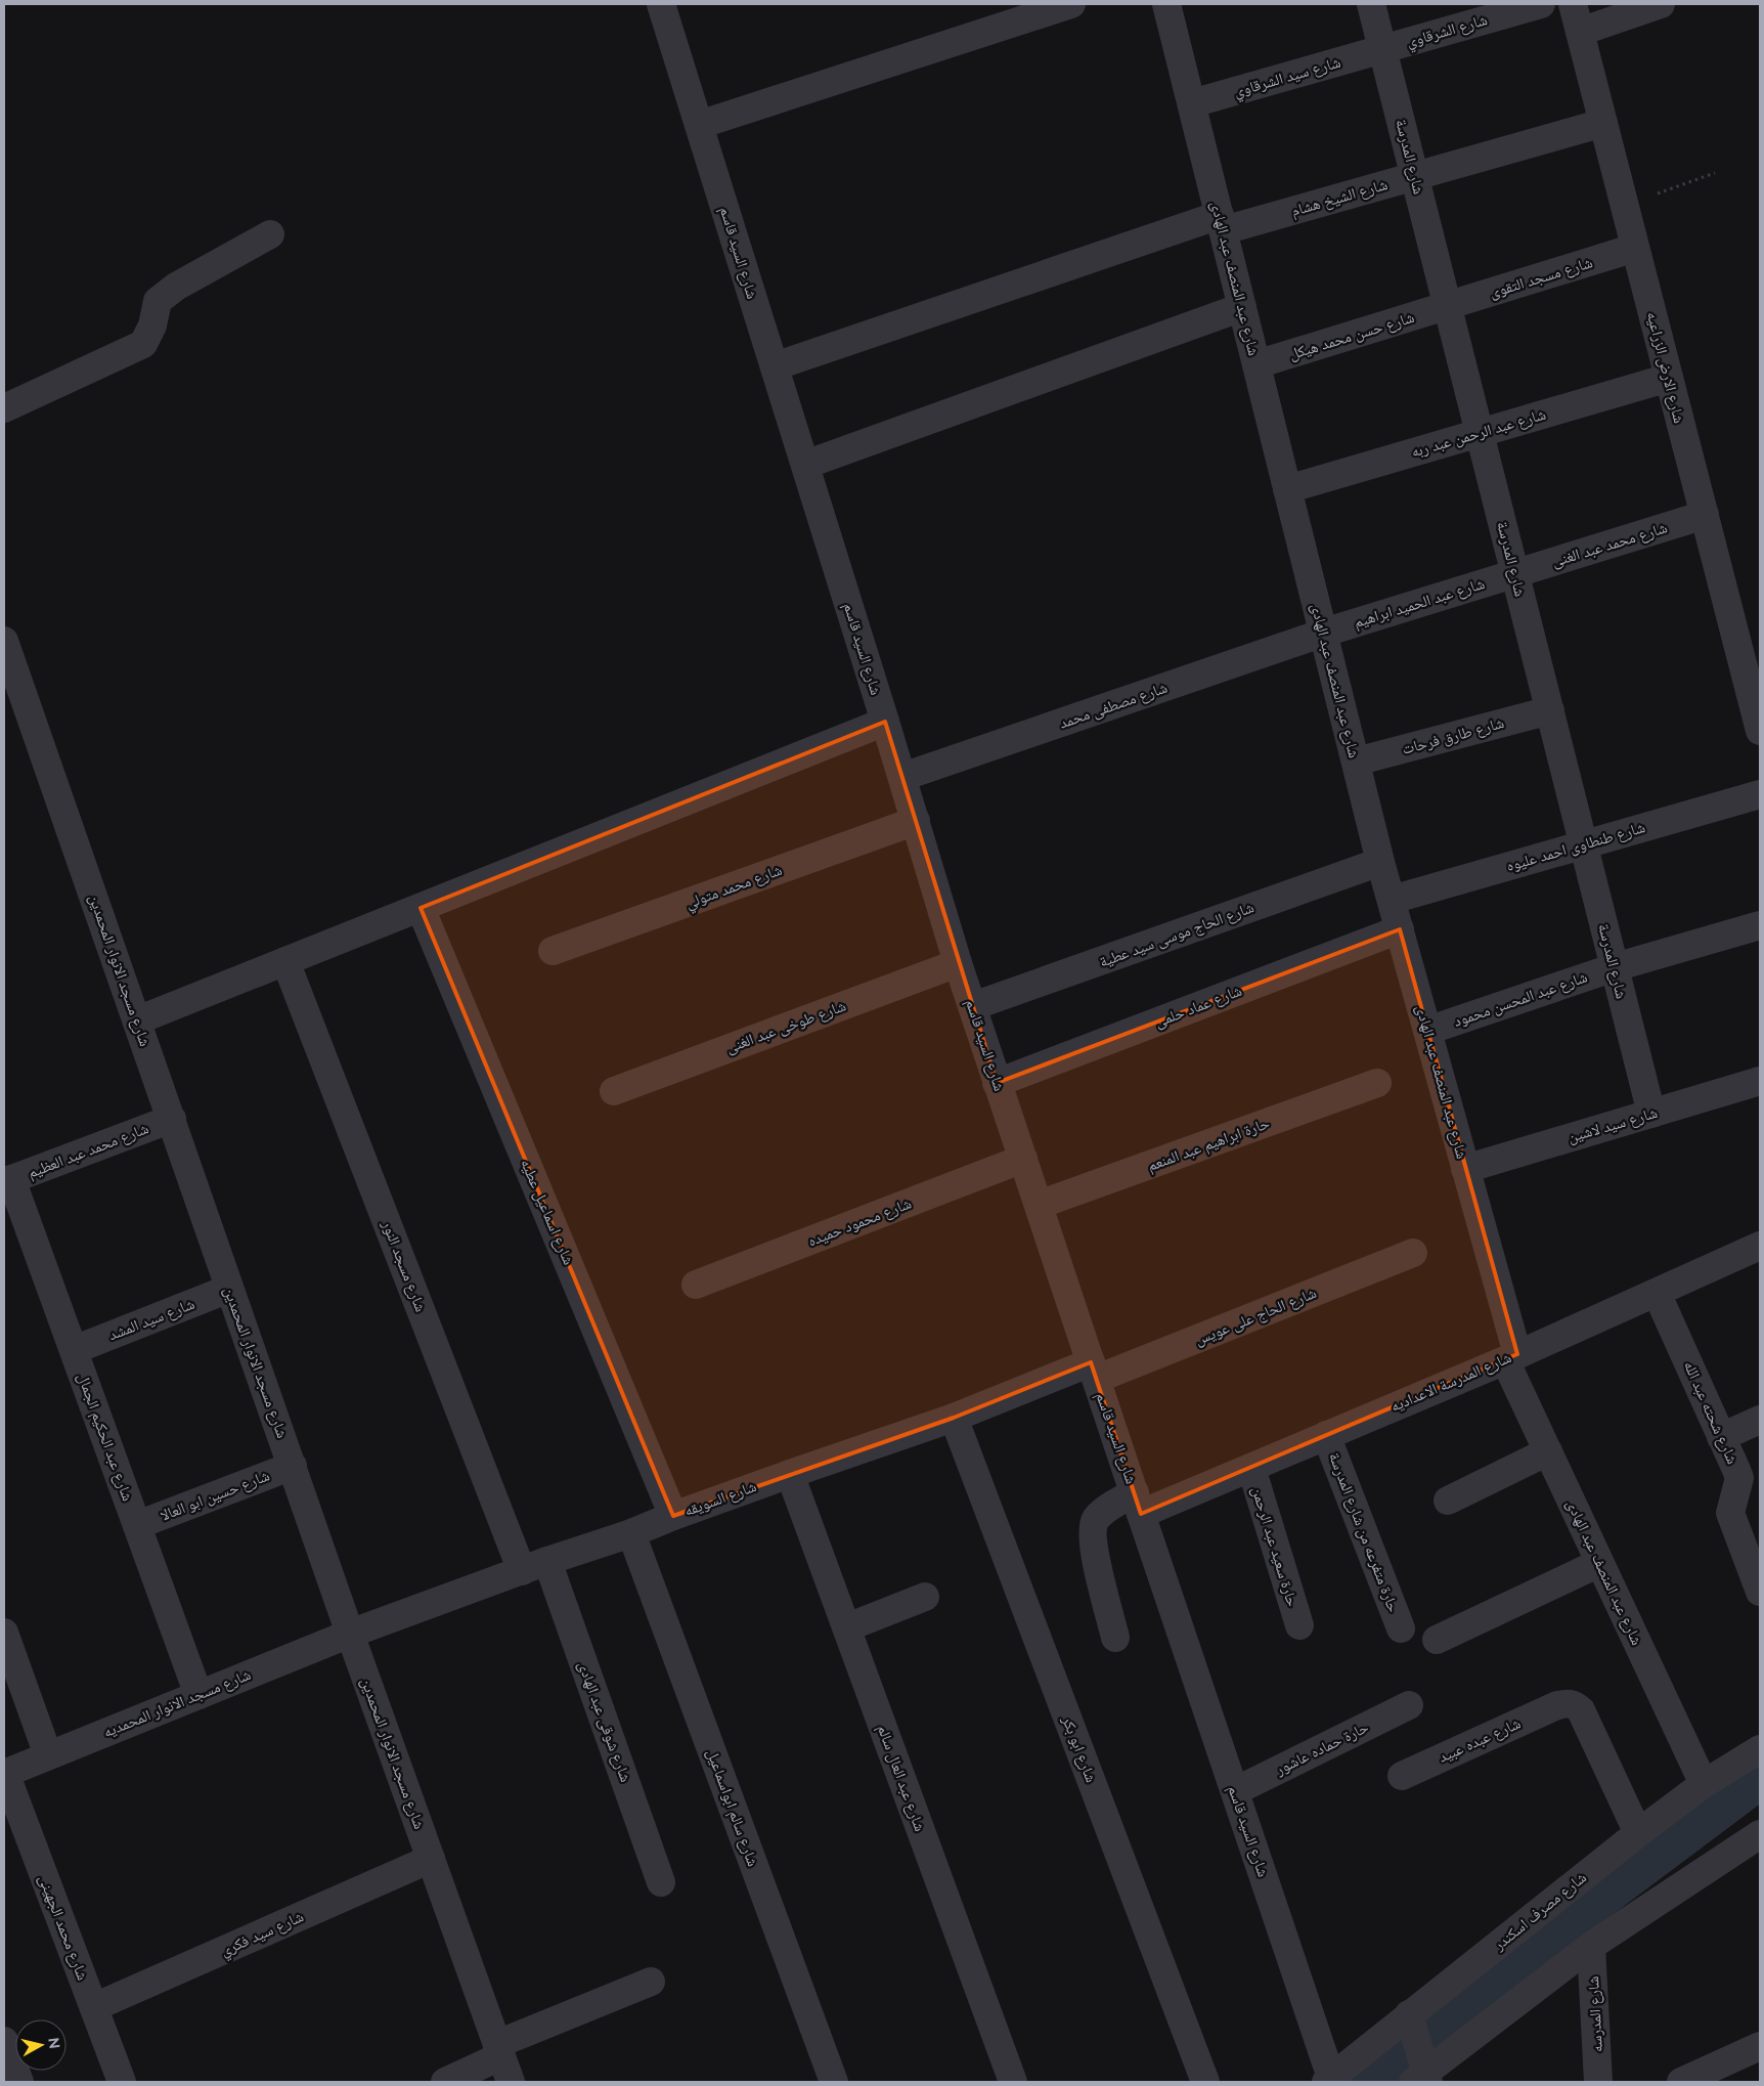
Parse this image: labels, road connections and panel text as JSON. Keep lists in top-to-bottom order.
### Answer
{
  "streets": {
    "street": [
      "شارع الشرقاوي",
      "شارع سيد الشرقاوي",
      "شارع المدرسة",
      "شارع الشيخ هشام",
      "شارع السيد قاسم",
      "شارع مسجد التقوى",
      "شارع عبد المنصف عبد الهادى",
      "شارع حسن محمد هيكل",
      "شارع الارض الزراعيه",
      "شارع عبد الرحمن عبد ربه",
      "شارع محمد عبد الغنى",
      "شارع عبد الحميد ابراهيم",
      "شارع مصطفى محمد",
      "شارع طارق فرحات",
      "شارع طنطاوى احمد عليوه",
      "شارع محمد متولي",
      "شارع الحاج موسى سيد عطية",
      "شارع مسجد الانوار المحمدين",
      "شارع عبد المحسن محمود",
      "شارع عماد حلمى",
      "شارع طوخى عبد الغنى",
      "شارع سيد لاشين",
      "حارة ابراهيم عبد المنعم",
      "شارع محمد عبد العظيم",
      "شارع اسماعيل عطيه",
      "شارع محمود حميده",
      "شارع مسجد النور",
      "شارع الحاج على عويس",
      "شارع سيد المشد",
      "شارع المدرسة الاعداديه",
      "شارع شحته عبد الله",
      "شارع عبد الحكيم الجمال",
      "شارع حسين ابو العالا",
      "شارع السويقه",
      "حارة متفرعه من شارع المدرسة",
      "حارة سعيد عبد الرحمن",
      "شارع مسجد الانوار المحمديه",
      "شارع شوقى عبد الهادى",
      "شارع عبده عبيد",
      "حارة حماده عاشور",
      "شارع ابو بكر",
      "شارع عبد العال سالم",
      "شارع سالم ابواسماعيل",
      "شارع مصرف اسكندر",
      "شارع محمد الجهينى",
      "شارع سيد فكري",
      "شارع المدرسه"
    ]
  },
  "crossings": [
    ["شارع الشرقاوي", "شارع سيد الشرقاوي"],
    ["شارع الشرقاوي", "شارع المدرسة"],
    ["شارع سيد الشرقاوي", "شارع المدرسة"],
    ["شارع سيد الشرقاوي", "شارع عبد المنصف عبد الهادى"],
    ["شارع المدرسة", "شارع الشيخ هشام"],
    ["شارع المدرسة", "شارع مسجد التقوى"],
    ["شارع المدرسة", "شارع حسن محمد هيكل"],
    ["شارع المدرسة", "شارع عبد الرحمن عبد ربه"],
    ["شارع المدرسة", "شارع محمد عبد الغنى"],
    ["شارع المدرسة", "شارع عبد الحميد ابراهيم"],
    ["شارع المدرسة", "شارع طارق فرحات"],
    ["شارع المدرسة", "شارع طنطاوى احمد عليوه"],
    ["شارع المدرسة", "شارع عبد المحسن محمود"],
    ["شارع المدرسة", "شارع سيد لاشين"],
    ["شارع الشيخ هشام", "شارع السيد قاسم"],
    ["شارع الشيخ هشام", "شارع عبد المنصف عبد الهادى"],
    ["شارع الشيخ هشام", "شارع الارض الزراعيه"],
    ["شارع السيد قاسم", "شارع مصطفى محمد"],
    ["شارع السيد قاسم", "شارع محمد متولي"],
    ["شارع السيد قاسم", "شارع الحاج موسى سيد عطية"],
    ["شارع السيد قاسم", "شارع عماد حلمى"],
    ["شارع السيد قاسم", "شارع طوخى عبد الغنى"],
    ["شارع السيد قاسم", "حارة ابراهيم عبد المنعم"],
    ["شارع السيد قاسم", "شارع محمود حميده"],
    ["شارع السيد قاسم", "شارع الحاج على عويس"],
    ["شارع السيد قاسم", "شارع المدرسة الاعداديه"],
    ["شارع السيد قاسم", "شارع السويقه"],
    ["شارع السيد قاسم", "حارة حماده عاشور"],
    ["شارع السيد قاسم", "شارع مصرف اسكندر"],
    ["شارع مسجد التقوى", "شارع حسن محمد هيكل"],
    ["شارع مسجد التقوى", "شارع الارض الزراعيه"],
    ["شارع عبد المنصف عبد الهادى", "شارع حسن محمد هيكل"],
    ["شارع عبد المنصف عبد الهادى", "شارع عبد الرحمن عبد ربه"],
    ["شارع عبد المنصف عبد الهادى", "شارع عبد الحميد ابراهيم"],
    ["شارع عبد المنصف عبد الهادى", "شارع مصطفى محمد"],
    ["شارع عبد المنصف عبد الهادى", "شارع طارق فرحات"],
    ["شارع عبد المنصف عبد الهادى", "شارع طنطاوى احمد عليوه"],
    ["شارع عبد المنصف عبد الهادى", "شارع الحاج موسى سيد عطية"],
    ["شارع عبد المنصف عبد الهادى", "شارع عبد المحسن محمود"],
    ["شارع عبد المنصف عبد الهادى", "شارع عماد حلمى"],
    ["شارع عبد المنصف عبد الهادى", "شارع سيد لاشين"],
    ["شارع عبد المنصف عبد الهادى", "شارع المدرسة الاعداديه"],
    ["شارع عبد المنصف عبد الهادى", "شارع مصرف اسكندر"],
    ["شارع الارض الزراعيه", "شارع عبد الرحمن عبد ربه"],
    ["شارع الارض الزراعيه", "شارع محمد عبد الغنى"],
    ["شارع محمد عبد الغنى", "شارع عبد الحميد ابراهيم"],
    ["شارع عبد الحميد ابراهيم", "شارع مصطفى محمد"],
    ["شارع مسجد الانوار المحمدين", "شارع محمد عبد العظيم"],
    ["شارع مسجد الانوار المحمدين", "شارع سيد المشد"],
    ["شارع مسجد الانوار المحمدين", "شارع حسين ابو العالا"],
    ["شارع مسجد الانوار المحمدين", "شارع السويقه"],
    ["شارع مسجد الانوار المحمدين", "شارع مسجد الانوار المحمديه"],
    ["شارع مسجد الانوار المحمدين", "شارع سيد فكري"],
    ["شارع محمد عبد العظيم", "شارع عبد الحكيم الجمال"],
    ["شارع اسماعيل عطيه", "شارع السويقه"],
    ["شارع مسجد النور", "شارع السويقه"],
    ["شارع مسجد النور", "شارع شوقى عبد الهادى"],
    ["شارع الحاج على عويس", "شارع السويقه"],
    ["شارع سيد المشد", "شارع عبد الحكيم الجمال"],
    ["شارع المدرسة الاعداديه", "شارع شحته عبد الله"],
    ["شارع المدرسة الاعداديه", "حارة متفرعه من شارع المدرسة"],
    ["شارع المدرسة الاعداديه", "حارة سعيد عبد الرحمن"],
    ["شارع عبد الحكيم الجمال", "شارع حسين ابو العالا"],
    ["شارع عبد الحكيم الجمال", "شارع مسجد الانوار المحمديه"],
    ["شارع السويقه", "شارع مسجد الانوار المحمديه"],
    ["شارع السويقه", "شارع شوقى عبد الهادى"],
    ["شارع السويقه", "شارع ابو بكر"],
    ["شارع السويقه", "شارع عبد العال سالم"],
    ["شارع السويقه", "شارع سالم ابواسماعيل"],
    ["شارع مسجد الانوار المحمديه", "شارع محمد الجهينى"],
    ["شارع عبده عبيد", "شارع مصرف اسكندر"],
    ["شارع محمد الجهينى", "شارع سيد فكري"]
  ],
  "north": "right"
}
